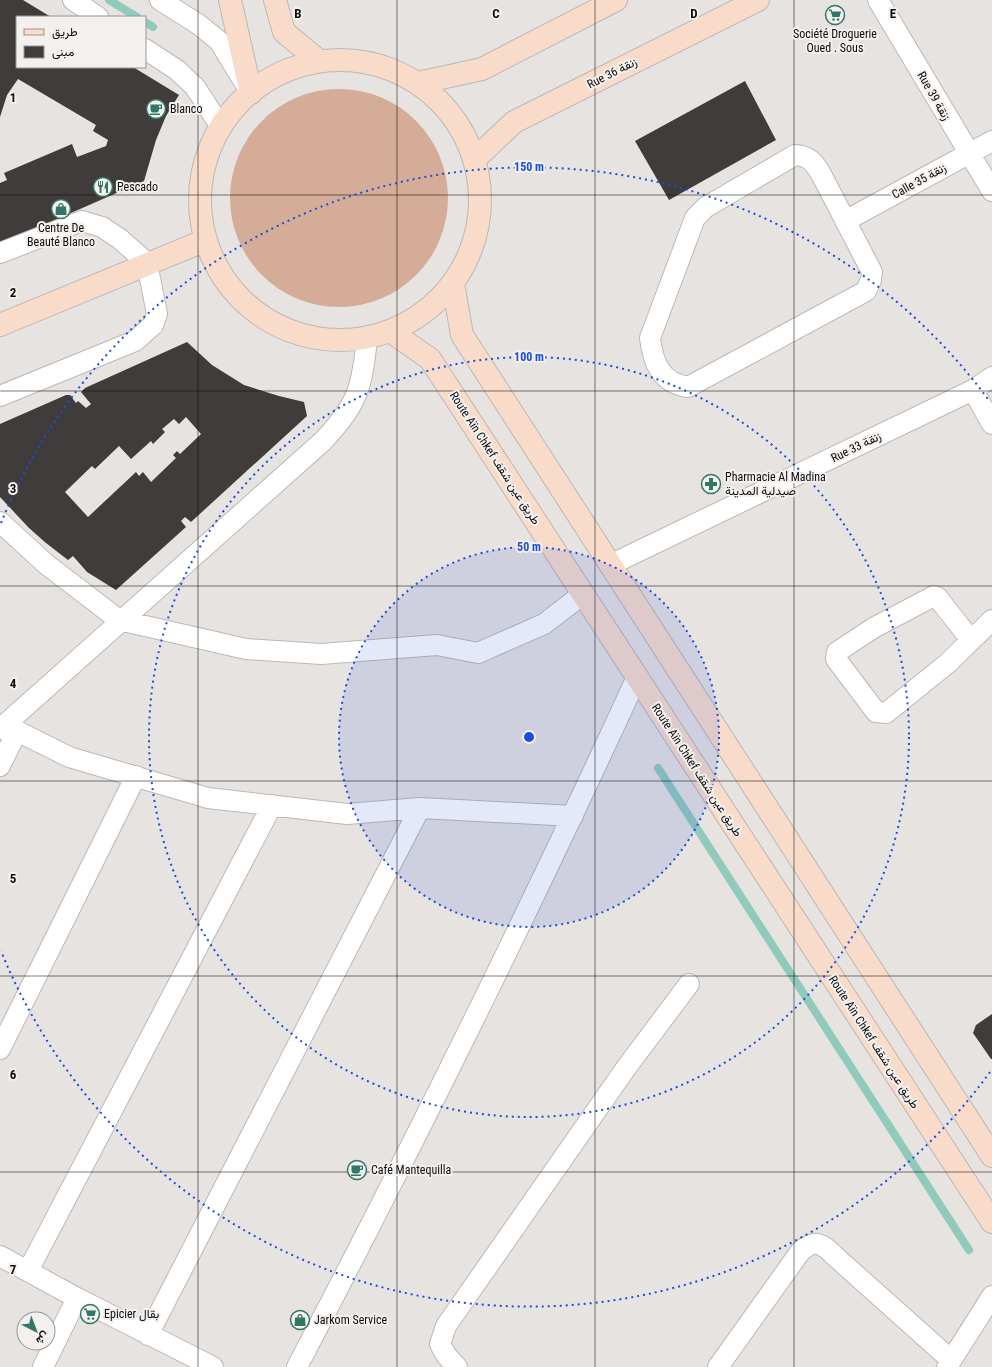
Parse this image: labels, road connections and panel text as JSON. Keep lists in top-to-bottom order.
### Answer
{
  "streets": {
    "main road": ["Rue 36 زنقة", "Route Aïn Chkef طريق عين شقف"],
    "street": ["Rue 39 زنقة", "Calle 35 زنقة", "Rue 33 زنقة"]
  },
  "crossings": [
    ["Rue 39 زنقة", "Calle 35 زنقة"]
  ],
  "places": {
    "supermarket": ["Société Droguerie Oued . Sous", "Epicier بقال"],
    "cafe": ["Blanco", "Café Mantequilla"],
    "restaurant": ["Pescado"],
    "shop": ["Centre De Beauté Blanco", "Jarkom Service"],
    "pharmacy": ["Pharmacie Al Madina صيدلية المدينة"]
  },
  "legend": ["طريق", "مبنى"],
  "north": "bottom right",
  "grid": {
    "columns": [
      "B",
      "C",
      "D",
      "E"
    ],
    "rows": [
      "1",
      "2",
      "3",
      "4",
      "5",
      "6",
      "7"
    ]
  },
  "rings": ["150 m", "100 m", "50 m"]
}
